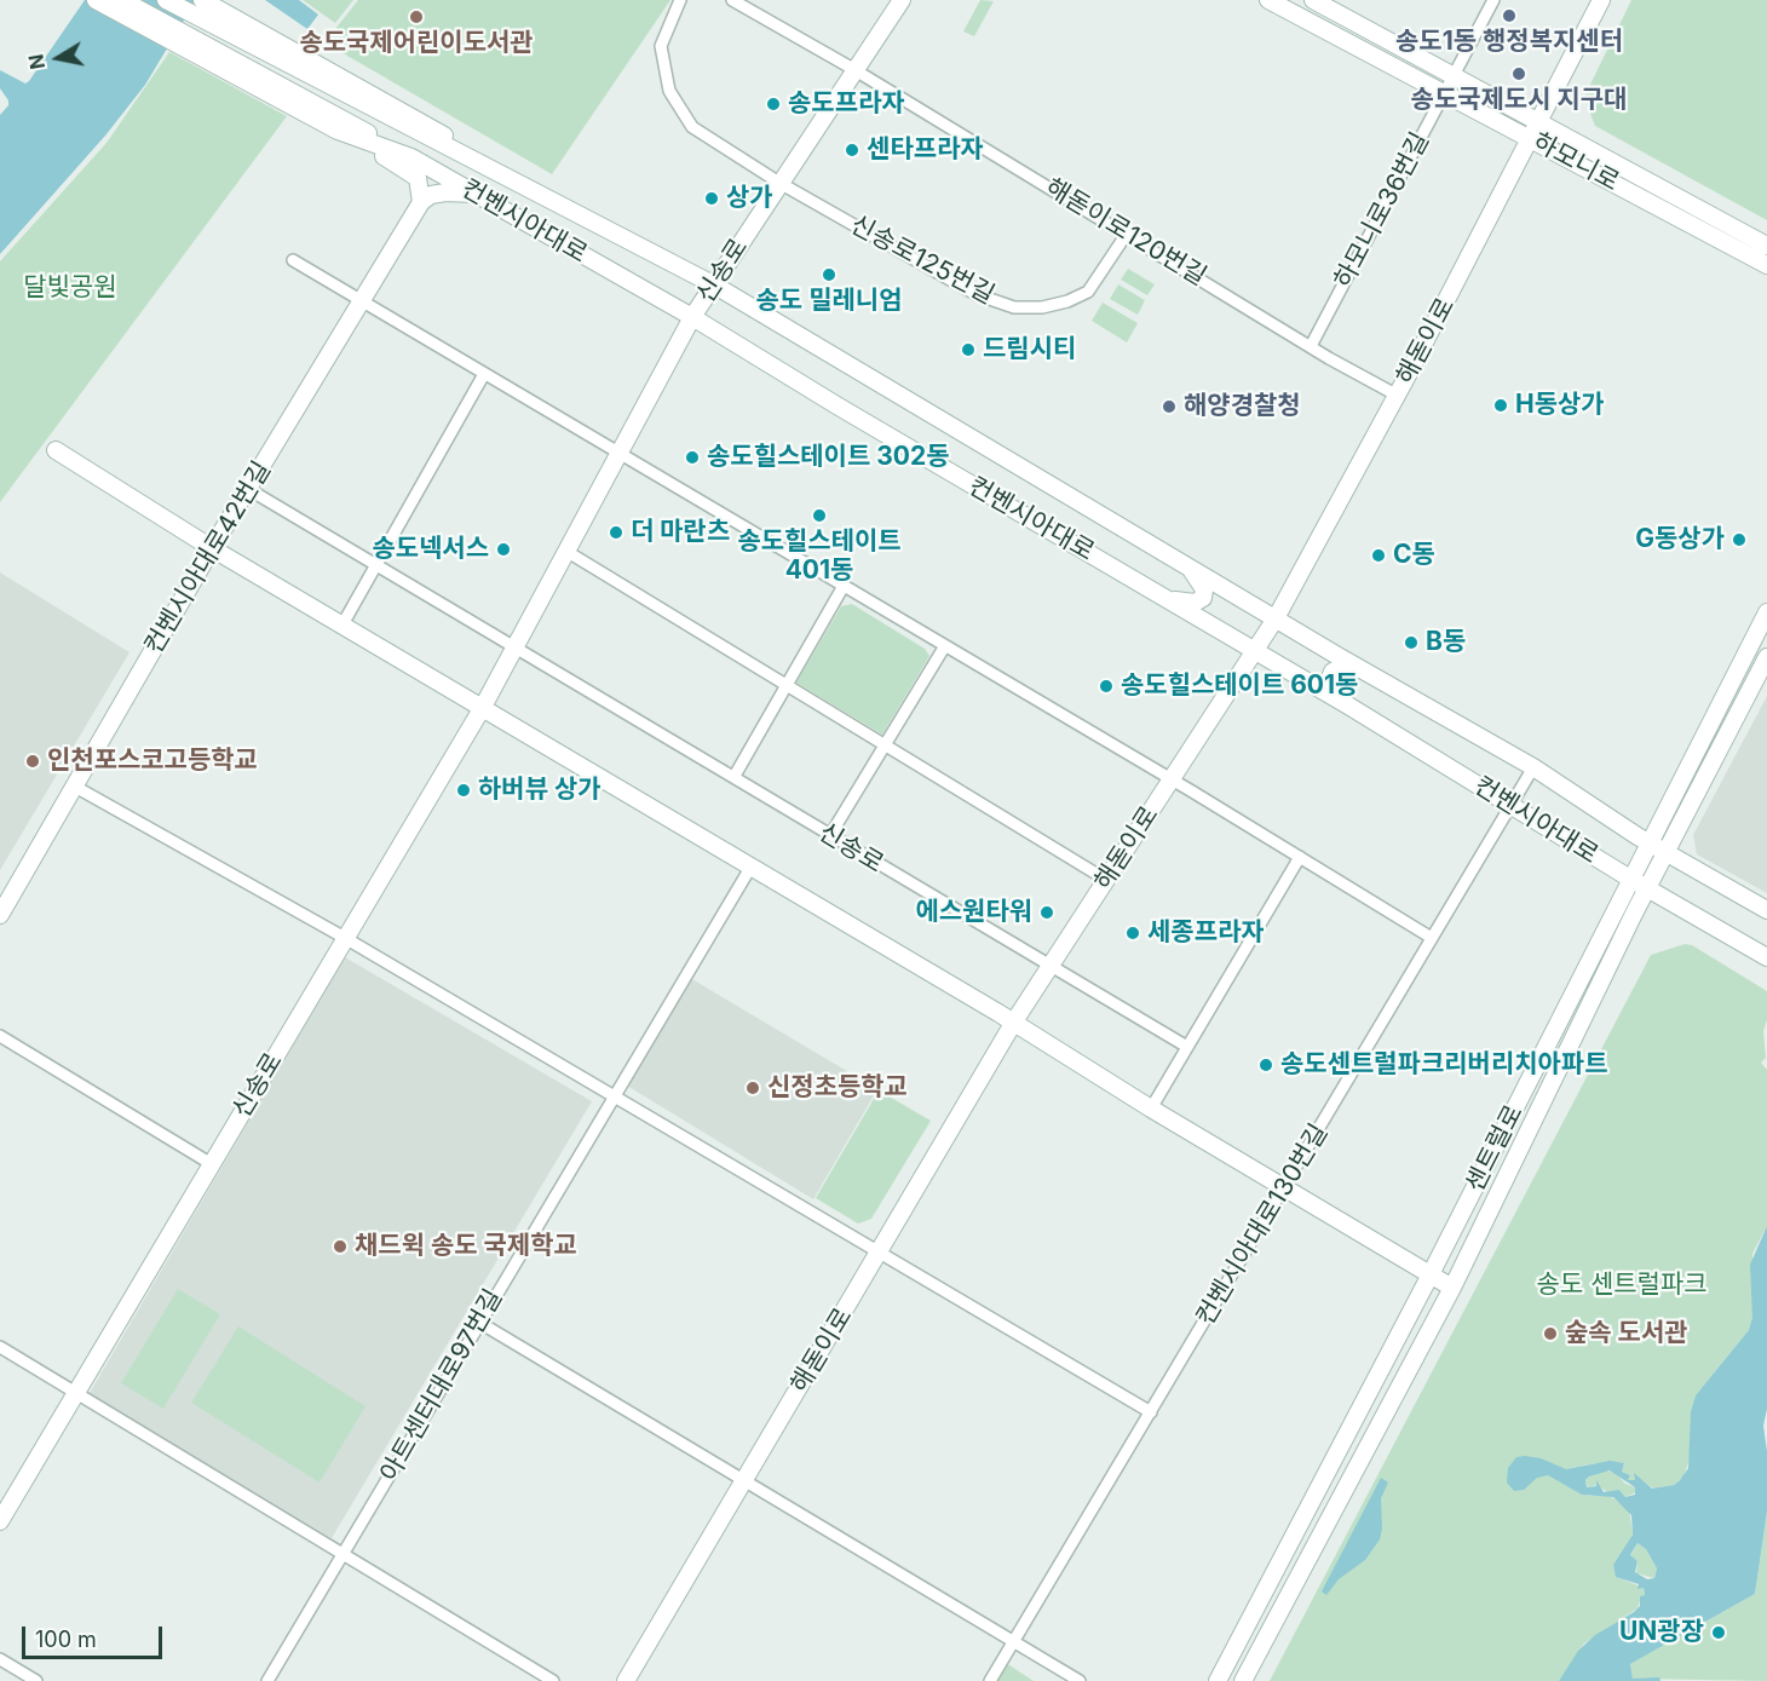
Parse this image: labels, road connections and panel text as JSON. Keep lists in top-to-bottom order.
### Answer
{
  "streets": {
    "street": [
      "하모니로",
      "하모니로36번길",
      "컨벤시아대로",
      "해돋이로120번길",
      "신송로125번길",
      "신송로",
      "해돋이로",
      "컨벤시아대로42번길",
      "센트럴로",
      "컨벤시아대로130번길",
      "아트센터대로97번길"
    ]
  },
  "crossings": [
    ["하모니로", "하모니로36번길"],
    ["하모니로", "해돋이로"],
    ["하모니로36번길", "해돋이로120번길"],
    ["컨벤시아대로", "신송로"],
    ["컨벤시아대로", "해돋이로"],
    ["컨벤시아대로", "센트럴로"],
    ["컨벤시아대로", "컨벤시아대로130번길"],
    ["해돋이로120번길", "신송로125번길"],
    ["해돋이로120번길", "신송로"],
    ["해돋이로120번길", "해돋이로"],
    ["신송로125번길", "신송로"],
    ["신송로", "해돋이로"]
  ],
  "parks": ["달빛공원", "송도 센트럴파크"],
  "places": [
    "송도1동 행정복지센터",
    "송도국제어린이도서관",
    "송도국제도시 지구대",
    "송도프라자",
    "센타프라자",
    "상가",
    "송도 밀레니엄",
    "드림시티",
    "H동상가",
    "해양경찰청",
    "송도힐스테이트 302동",
    "송도힐스테이트 401동",
    "더 마란츠",
    "G동상가",
    "송도넥서스",
    "C동",
    "B동",
    "송도힐스테이트 601동",
    "인천포스코고등학교",
    "하버뷰 상가",
    "에스원타워",
    "세종프라자",
    "송도센트럴파크리버리치아파트",
    "신정초등학교",
    "채드윅 송도 국제학교",
    "숲속 도서관",
    "UN광장"
  ],
  "scale_bar": "100 m",
  "north": "left"
}
